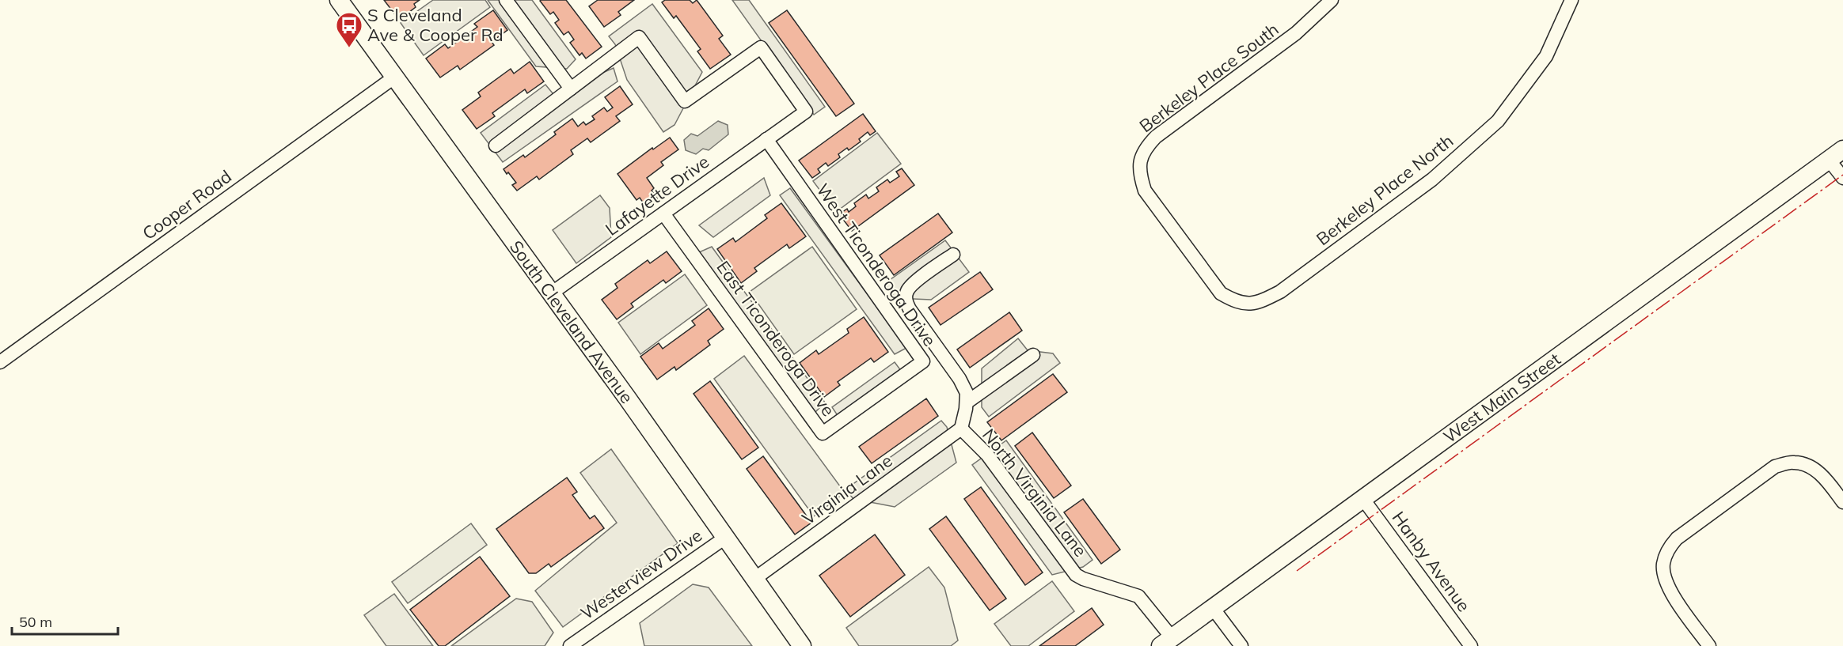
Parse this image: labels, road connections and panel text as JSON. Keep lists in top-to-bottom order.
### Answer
{
  "streets": {
    "main road": ["South Cleveland Avenue", "West Main Street"],
    "street": [
      "Berkeley Place South",
      "Berkeley Place North",
      "Lafayette Drive",
      "Cooper Road",
      "West Ticonderoga Drive",
      "East Ticonderoga Drive",
      "Virginia Lane",
      "North Virginia Lane",
      "Hanby Avenue",
      "Westerview Drive"
    ]
  },
  "crossings": [
    ["Berkeley Place South", "Berkeley Place North"],
    ["Lafayette Drive", "West Ticonderoga Drive"],
    ["Lafayette Drive", "South Cleveland Avenue"],
    ["Lafayette Drive", "East Ticonderoga Drive"],
    ["Cooper Road", "South Cleveland Avenue"],
    ["West Ticonderoga Drive", "East Ticonderoga Drive"],
    ["South Cleveland Avenue", "Virginia Lane"],
    ["South Cleveland Avenue", "Westerview Drive"],
    ["West Main Street", "North Virginia Lane"],
    ["West Main Street", "Hanby Avenue"],
    ["Virginia Lane", "North Virginia Lane"]
  ],
  "places": {
    "bus stop": ["S Cleveland Ave & Cooper Rd"]
  },
  "scale_bar": "50 m"
}
